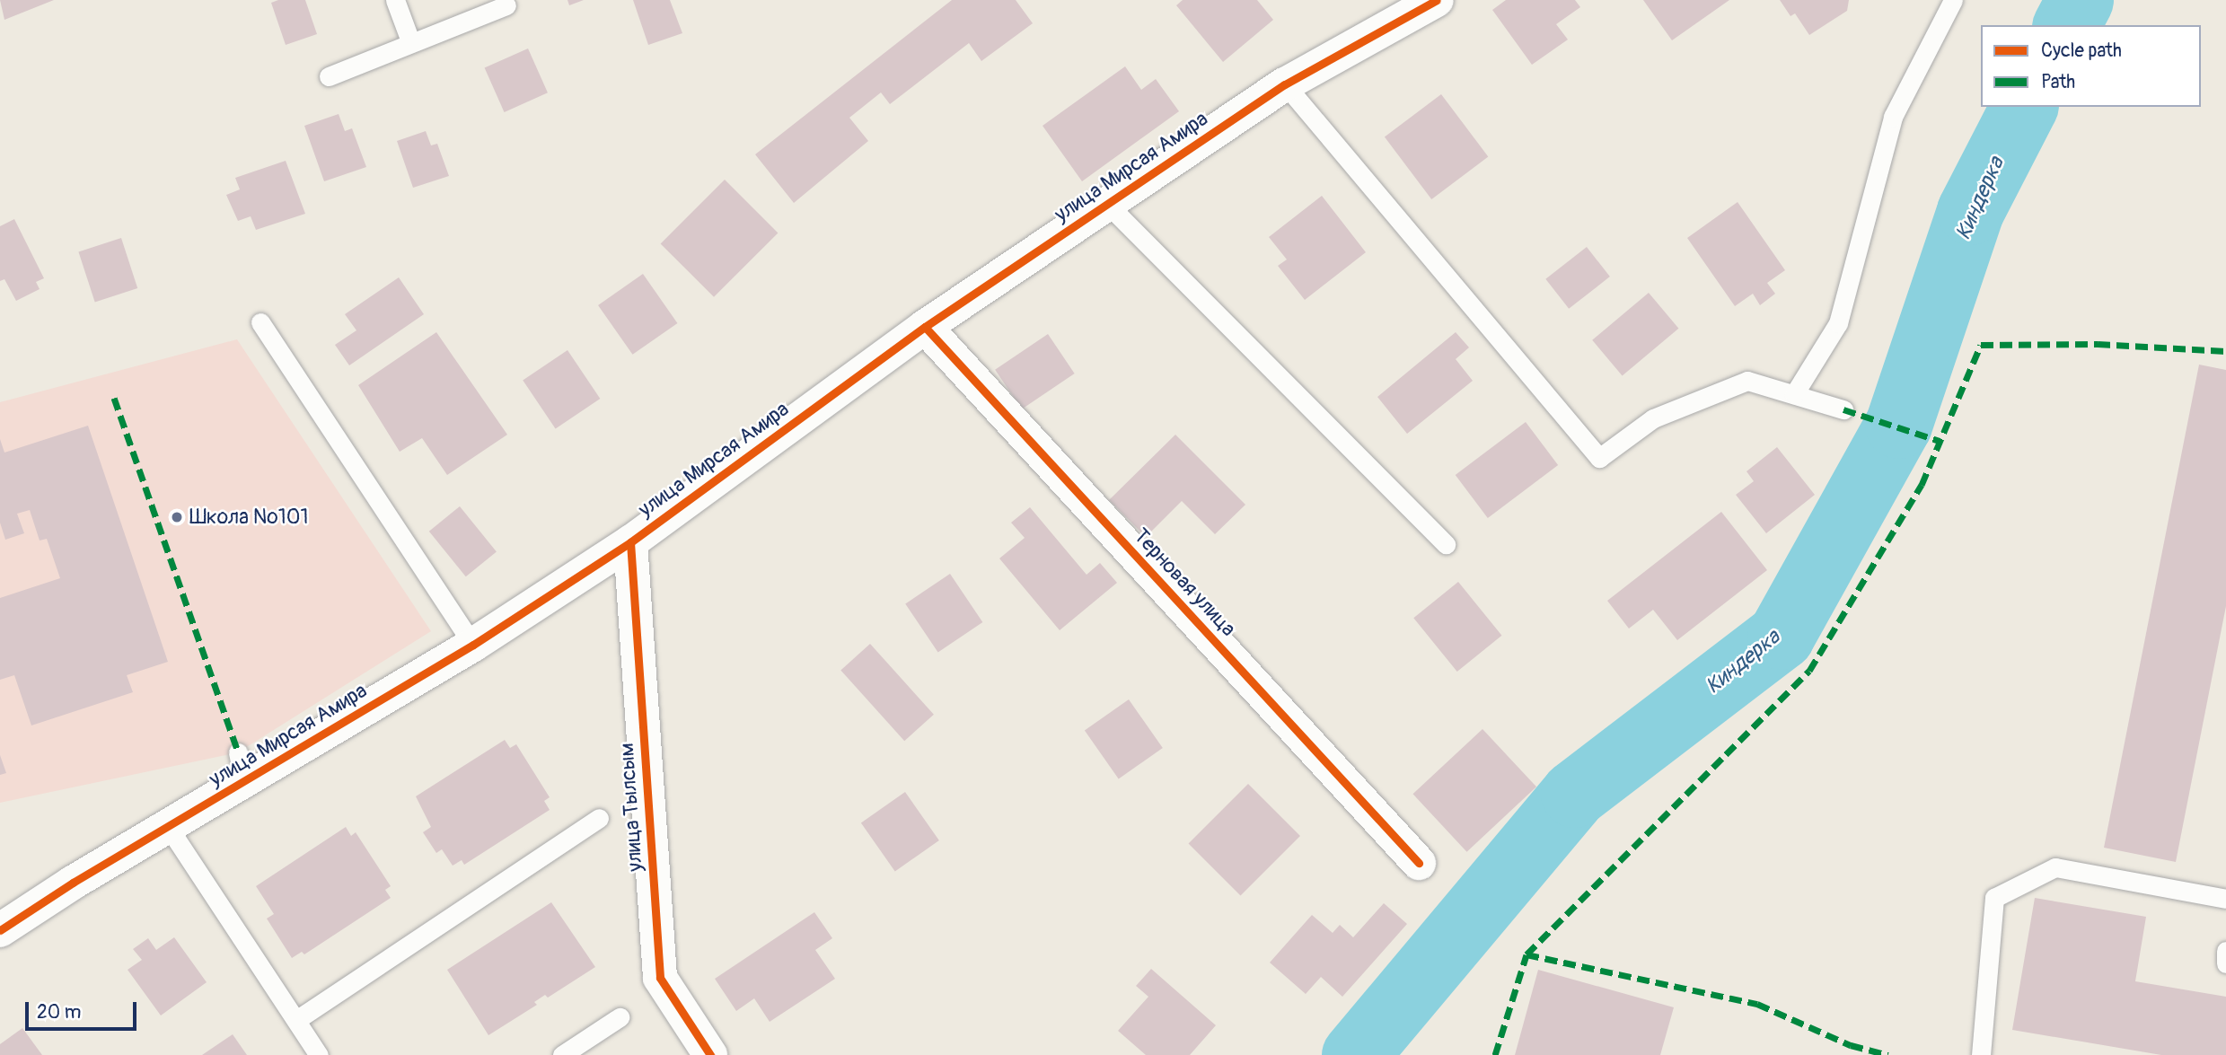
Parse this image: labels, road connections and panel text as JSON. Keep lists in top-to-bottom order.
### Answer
{
  "streets": {
    "street": ["улица Мирсая Амира", "Терновая улица", "улица Тылсым"]
  },
  "crossings": [
    ["улица Мирсая Амира", "Терновая улица"],
    ["улица Мирсая Амира", "улица Тылсым"]
  ],
  "water": ["Киндерка"],
  "places": ["Школа №101"],
  "legend": ["Cycle path", "Path"],
  "scale_bar": "20 m"
}
